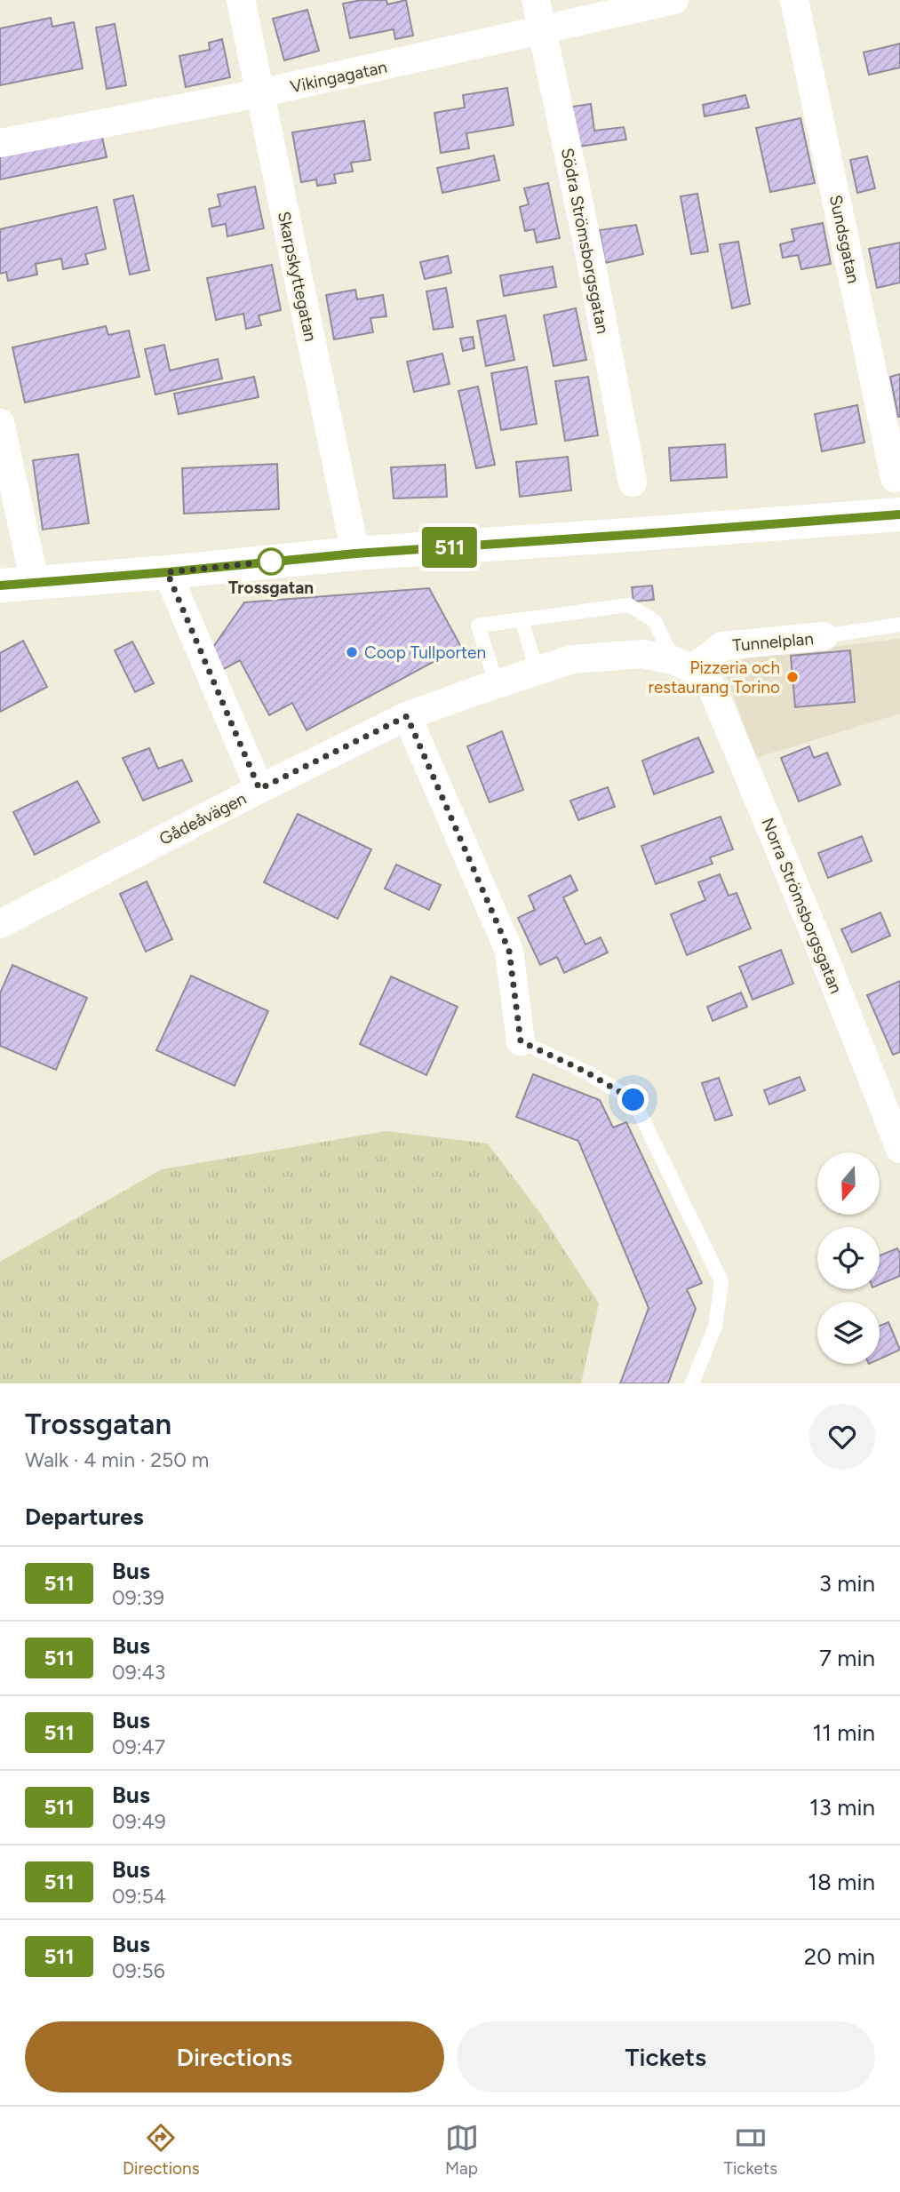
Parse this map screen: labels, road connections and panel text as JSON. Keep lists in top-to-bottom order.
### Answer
{
  "streets": {
    "street": [
      "Vikingagatan",
      "Sundsgatan",
      "Södra Strömsborgsgatan",
      "Skarpskyttegatan",
      "Tunnelplan",
      "Gådeåvägen",
      "Norra Strömsborgsgatan"
    ]
  },
  "crossings": [
    ["Vikingagatan", "Södra Strömsborgsgatan"],
    ["Vikingagatan", "Skarpskyttegatan"],
    ["Tunnelplan", "Gådeåvägen"],
    ["Tunnelplan", "Norra Strömsborgsgatan"],
    ["Gådeåvägen", "Norra Strömsborgsgatan"]
  ],
  "places": ["Trossgatan", "Coop Tullporten", "Pizzeria och restaurang Torino"],
  "lines": ["bus line 511"],
  "north": "bottom",
  "page": {
    "on_map": "511",
    "heading": [
      ["Trossgatan", "Walk · 4 min · 250 m"],
      "Departures"
    ],
    "list": [
      {
        "mark": "511",
        "name": "Bus",
        "note": "09:39",
        "value": "3 min"
      },
      {
        "mark": "511",
        "name": "Bus",
        "note": "09:43",
        "value": "7 min"
      },
      {
        "mark": "511",
        "name": "Bus",
        "note": "09:47",
        "value": "11 min"
      },
      {
        "mark": "511",
        "name": "Bus",
        "note": "09:49",
        "value": "13 min"
      },
      {
        "mark": "511",
        "name": "Bus",
        "note": "09:54",
        "value": "18 min"
      },
      {
        "mark": "511",
        "name": "Bus",
        "note": "09:56",
        "value": "20 min"
      }
    ],
    "buttons": ["Directions", "Tickets"],
    "tabs": ["Directions", "Map", "Tickets"]
  }
}
